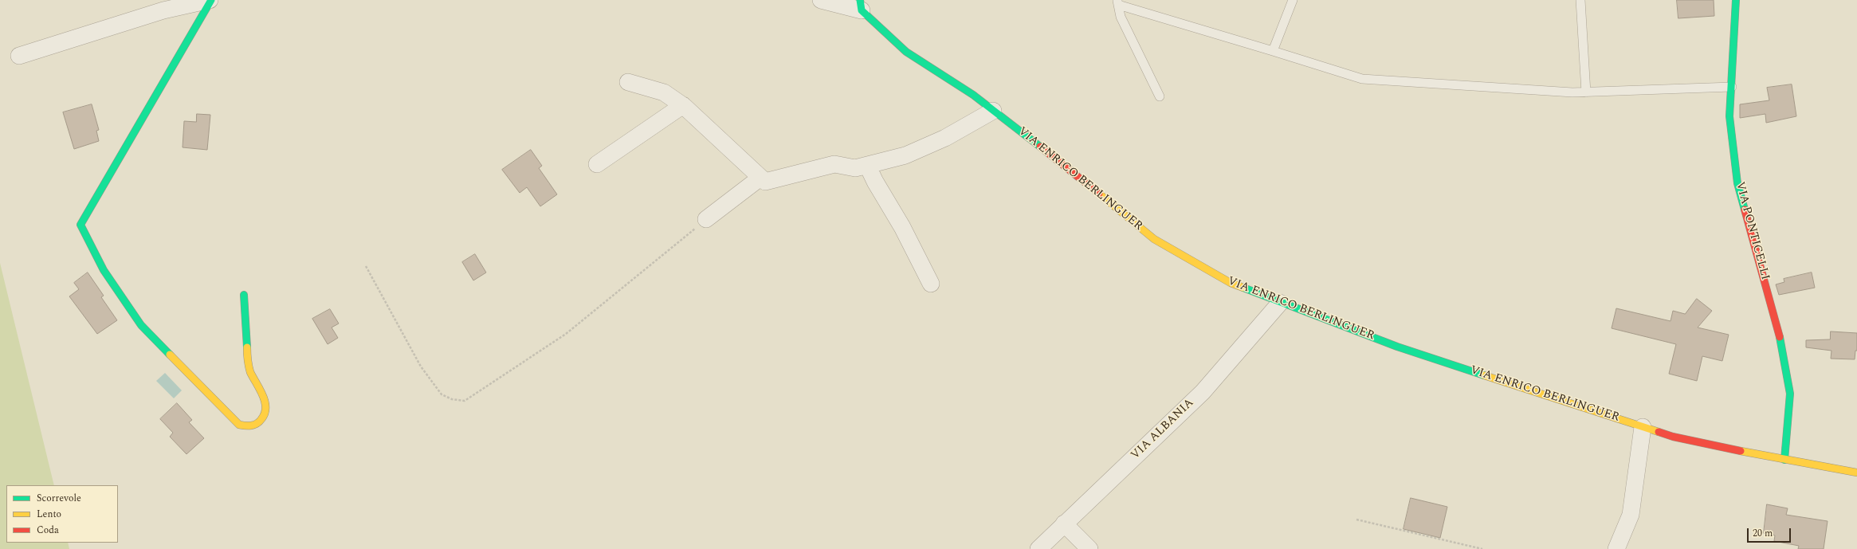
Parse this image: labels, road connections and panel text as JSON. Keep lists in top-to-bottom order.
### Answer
{
  "streets": {
    "street": ["VIA ENRICO BERLINGUER", "VIA PONTICELLI", "VIA ALBANIA"]
  },
  "crossings": [
    ["VIA ENRICO BERLINGUER", "VIA PONTICELLI"],
    ["VIA ENRICO BERLINGUER", "VIA ALBANIA"]
  ],
  "legend": ["Scorrevole", "Lento", "Coda"],
  "scale_bar": "20 m"
}
